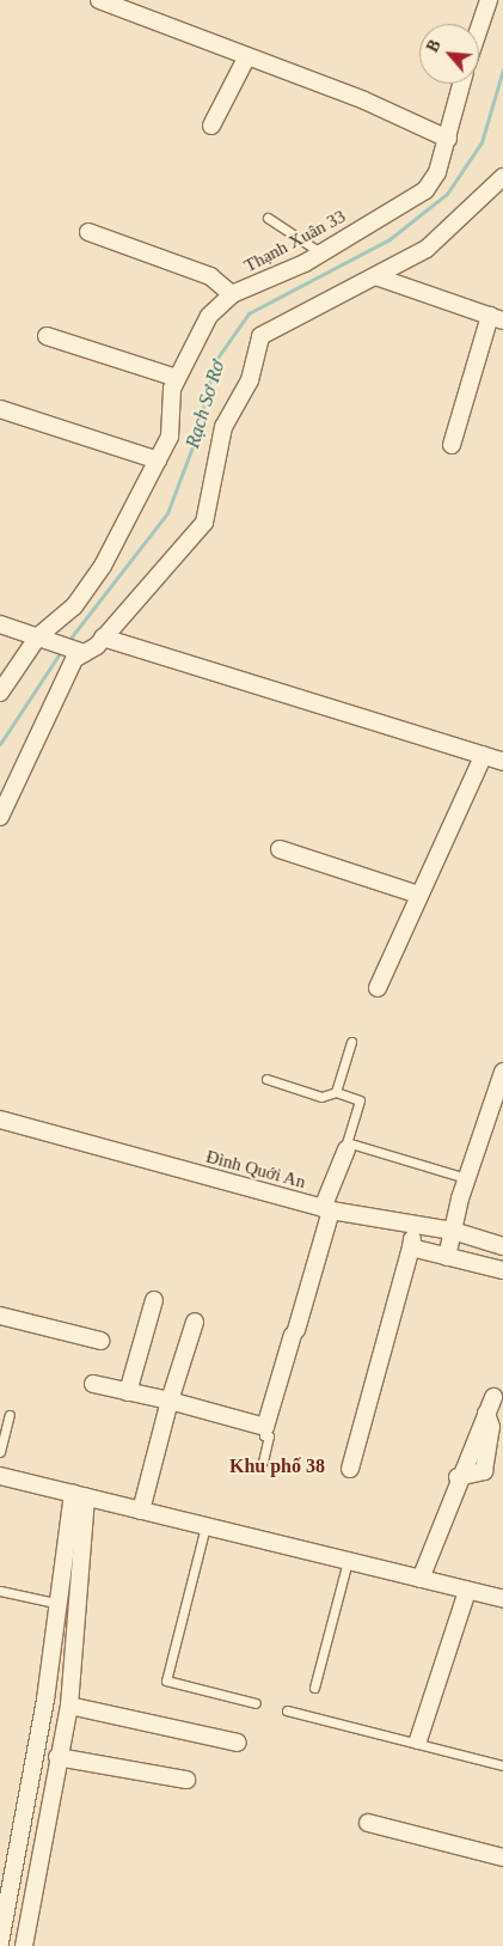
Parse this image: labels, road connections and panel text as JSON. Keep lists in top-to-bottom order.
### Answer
{
  "streets": {
    "street": ["Thạnh Xuân 33", "Đình Quới An"]
  },
  "districts": ["Khu phố 38"],
  "water": ["Rạch Sơ Rơ"],
  "north": "top left"
}
